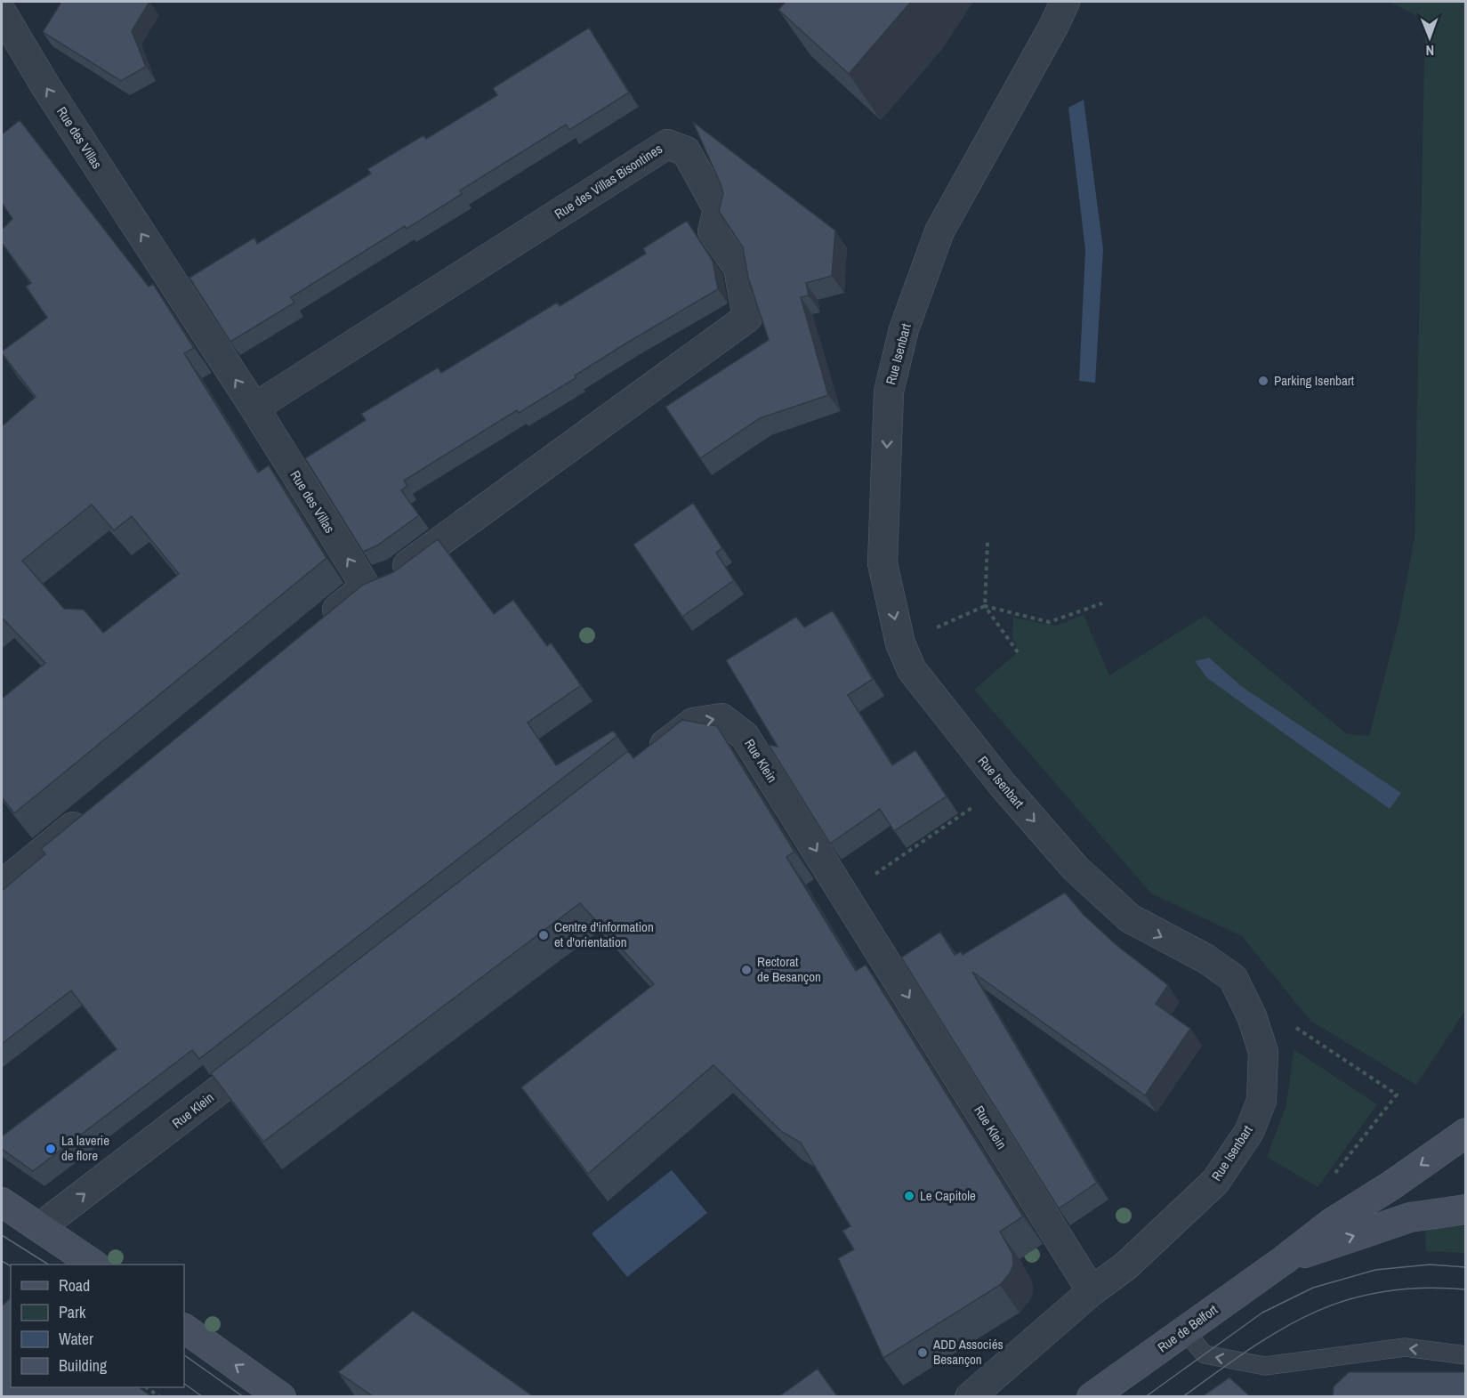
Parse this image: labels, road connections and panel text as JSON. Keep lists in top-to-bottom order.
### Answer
{
  "streets": {
    "main road": ["Rue de Belfort"],
    "street": [
      "Rue des Villas",
      "Rue des Villas Bisontines",
      "Rue Isenbart",
      "Rue Klein"
    ]
  },
  "crossings": [
    ["Rue des Villas", "Rue des Villas Bisontines"],
    ["Rue Isenbart", "Rue Klein"]
  ],
  "one_way": ["Rue des Villas", "Rue Isenbart"],
  "places": [
    "Parking Isenbart",
    "Centre d'information et d'orientation",
    "Rectorat de Besançon",
    "La laverie de flore",
    "Le Capitole",
    "ADD Associés Besançon"
  ],
  "legend": [
    "Road",
    "Park",
    "Water",
    "Building"
  ],
  "north": "bottom"
}
